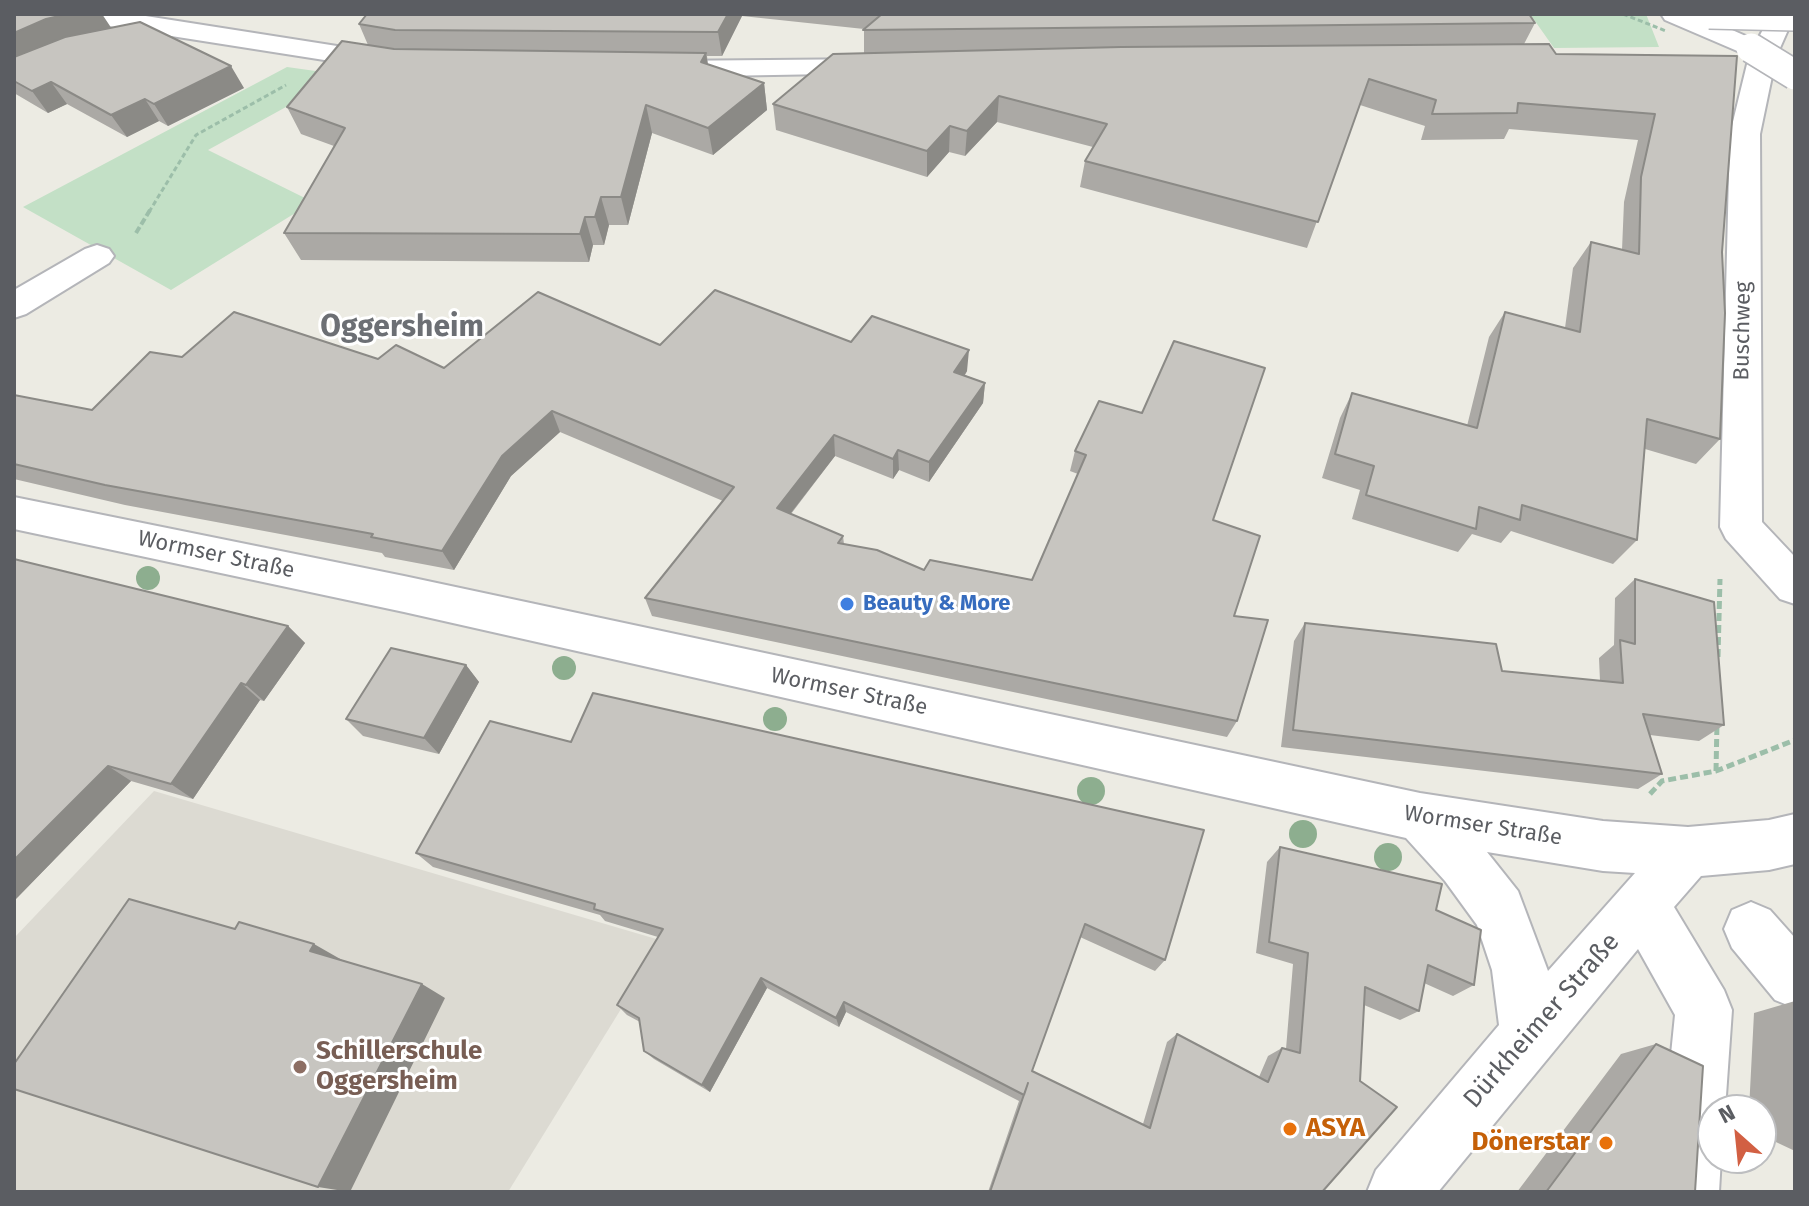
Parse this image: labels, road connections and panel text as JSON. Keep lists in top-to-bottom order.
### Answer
{
  "streets": {
    "street": ["Buschweg", "Wormser Straße", "Dürkheimer Straße"]
  },
  "crossings": [
    ["Wormser Straße", "Dürkheimer Straße"]
  ],
  "districts": ["Oggersheim"],
  "places": [
    "Beauty & More",
    "Schillerschule Oggersheim",
    "ASYA",
    "Dönerstar"
  ],
  "north": "top left"
}
